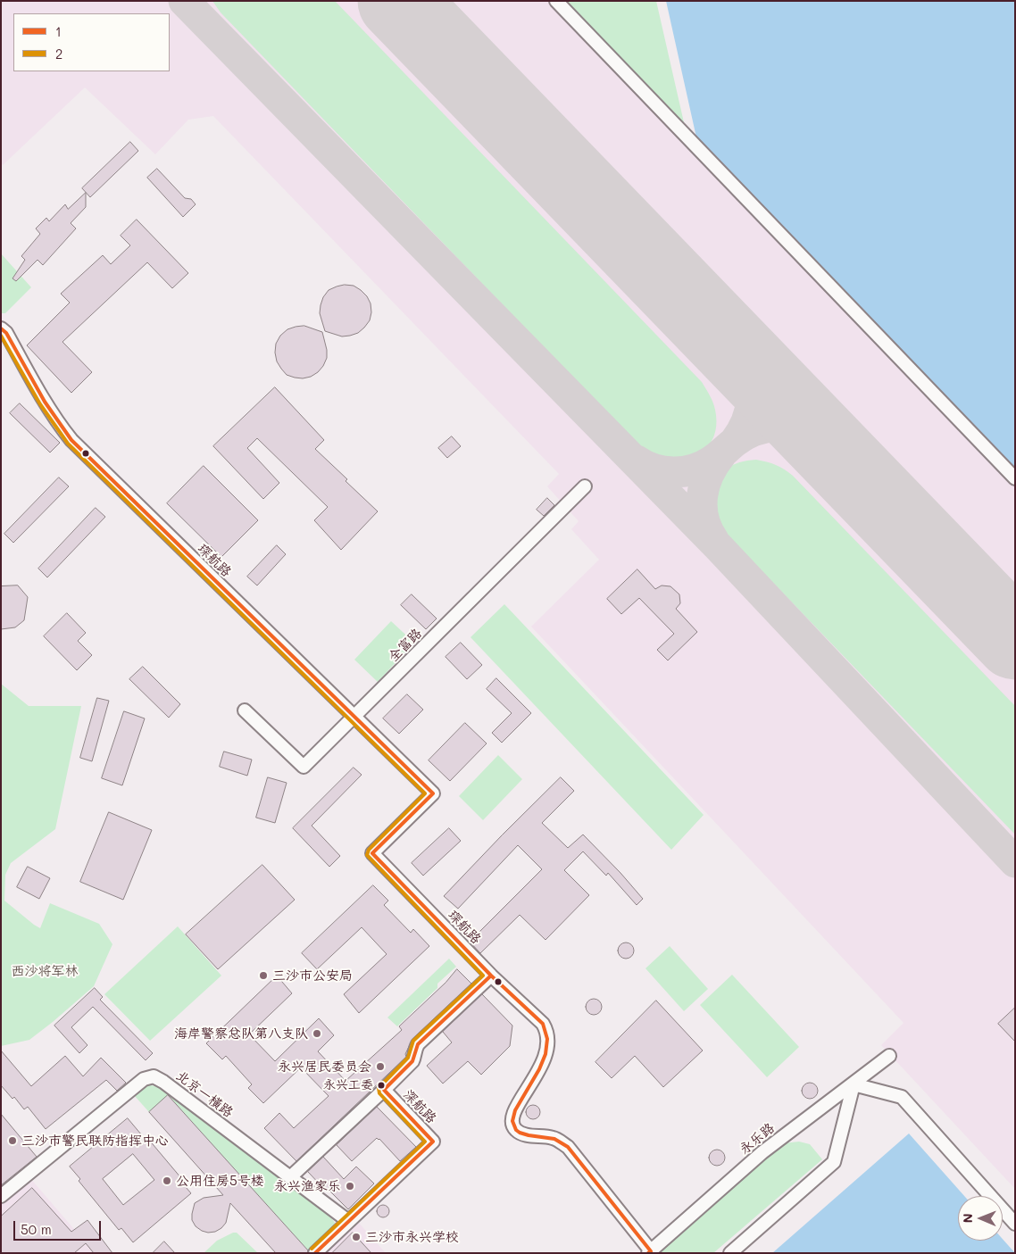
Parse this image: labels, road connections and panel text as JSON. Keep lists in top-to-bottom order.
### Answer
{
  "streets": {
    "street": [
      "琛航路",
      "全富路",
      "北京一横路",
      "深航路",
      "永乐路"
    ]
  },
  "crossings": [
    ["琛航路", "全富路"],
    ["琛航路", "深航路"],
    ["琛航路", "永乐路"],
    ["北京一横路", "深航路"]
  ],
  "parks": ["西沙将军林"],
  "places": [
    "三沙市公安局",
    "海岸警察总队第八支队",
    "永兴居民委员会",
    "永兴工委",
    "三沙市警民联防指挥中心",
    "公用住房5号楼",
    "永兴渔家乐",
    "三沙市永兴学校"
  ],
  "lines": ["transit line 1", "transit line 2"],
  "legend": ["1", "2"],
  "scale_bar": "50 m",
  "north": "left"
}
